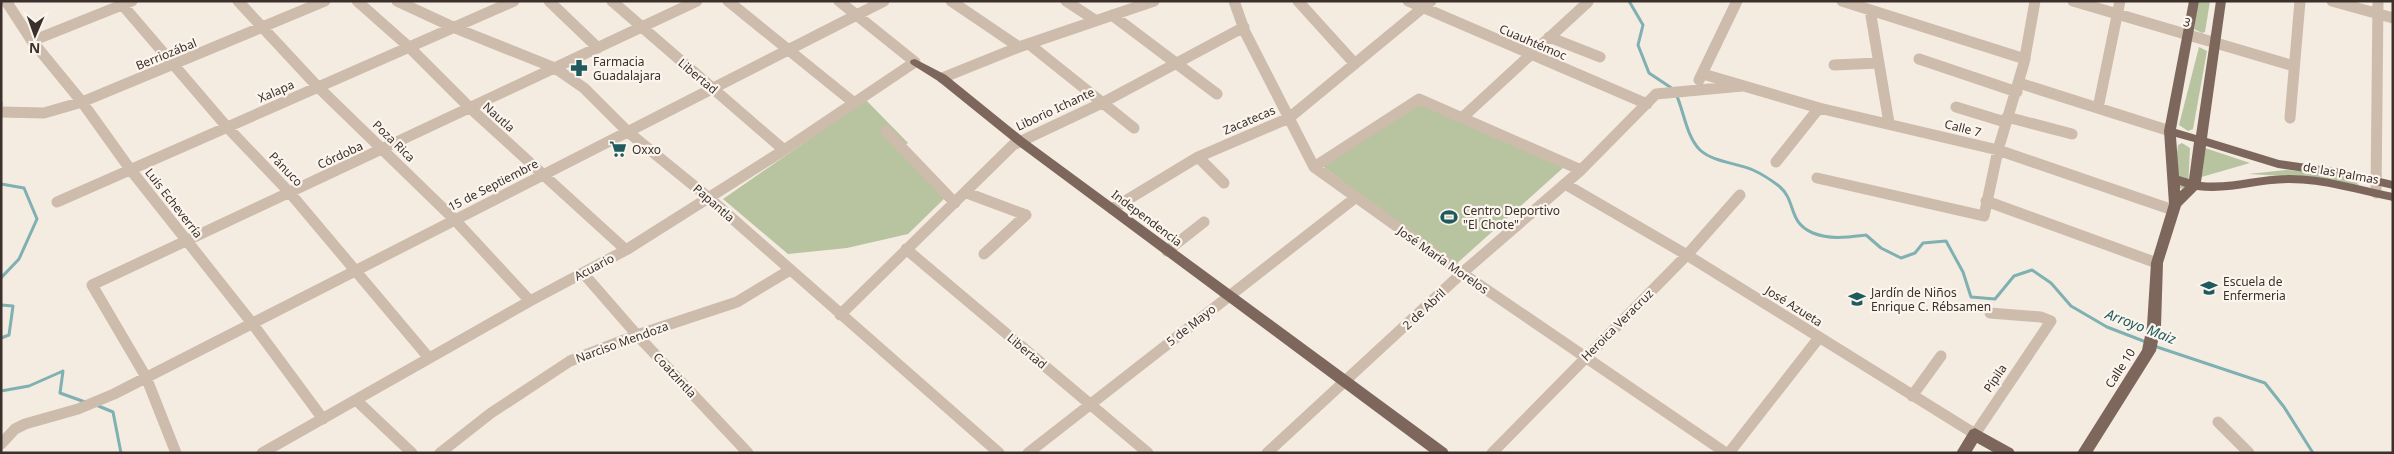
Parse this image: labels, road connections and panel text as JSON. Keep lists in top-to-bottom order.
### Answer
{
  "streets": {
    "main road": [
      "de las Palmas",
      "Independencia",
      "José Azueta",
      "Calle 10",
      "Pípila"
    ],
    "street": [
      "3",
      "Cuauhtémoc",
      "Berriozábal",
      "Libertad",
      "Xalapa",
      "Liborio Ichante",
      "Nautla",
      "Zacatecas",
      "Calle 7",
      "Poza Rica",
      "Córdoba",
      "Pánuco",
      "15 de Septiembre",
      "Luis Echeverría",
      "Papantla",
      "José María Morelos",
      "Acuario",
      "2 de Abril",
      "5 de Mayo",
      "Heroica Veracruz",
      "Narciso Mendoza",
      "Coatzintla"
    ]
  },
  "crossings": [
    ["3", "Calle 10"],
    ["Cuauhtémoc", "Zacatecas"],
    ["Cuauhtémoc", "2 de Abril"],
    ["Berriozábal", "Poza Rica"],
    ["Berriozábal", "Pánuco"],
    ["Berriozábal", "Luis Echeverría"],
    ["Libertad", "Liborio Ichante"],
    ["Libertad", "Córdoba"],
    ["Libertad", "15 de Septiembre"],
    ["Libertad", "Acuario"],
    ["Libertad", "5 de Mayo"],
    ["Xalapa", "Nautla"],
    ["Xalapa", "Poza Rica"],
    ["Xalapa", "Pánuco"],
    ["Xalapa", "Luis Echeverría"],
    ["Xalapa", "Papantla"],
    ["Liborio Ichante", "Papantla"],
    ["Liborio Ichante", "Independencia"],
    ["Liborio Ichante", "José María Morelos"],
    ["Nautla", "Córdoba"],
    ["Nautla", "15 de Septiembre"],
    ["Nautla", "Acuario"],
    ["Zacatecas", "Independencia"],
    ["Zacatecas", "José María Morelos"],
    ["Calle 7", "2 de Abril"],
    ["Calle 7", "Calle 10"],
    ["Poza Rica", "Córdoba"],
    ["Poza Rica", "15 de Septiembre"],
    ["Poza Rica", "Acuario"],
    ["Córdoba", "Pánuco"],
    ["Córdoba", "15 de Septiembre"],
    ["Córdoba", "Luis Echeverría"],
    ["Córdoba", "Papantla"],
    ["Pánuco", "15 de Septiembre"],
    ["Pánuco", "Acuario"],
    ["de las Palmas", "Calle 10"],
    ["15 de Septiembre", "Luis Echeverría"],
    ["15 de Septiembre", "Papantla"],
    ["15 de Septiembre", "Independencia"],
    ["Luis Echeverría", "Acuario"],
    ["Papantla", "Acuario"],
    ["Papantla", "Narciso Mendoza"],
    ["Independencia", "Acuario"],
    ["Independencia", "2 de Abril"],
    ["Independencia", "5 de Mayo"],
    ["José María Morelos", "2 de Abril"],
    ["José María Morelos", "5 de Mayo"],
    ["José María Morelos", "Heroica Veracruz"],
    ["Acuario", "Coatzintla"],
    ["José Azueta", "2 de Abril"],
    ["José Azueta", "Heroica Veracruz"],
    ["José Azueta", "Pípila"],
    ["Narciso Mendoza", "Coatzintla"]
  ],
  "water": ["Arroyo Maiz"],
  "places": {
    "pharmacy": ["Farmacia Guadalajara"],
    "supermarket": ["Oxxo"],
    "sports": ["Centro Deportivo \"El Chote\""],
    "school or university": ["Escuela de Enfermeria", "Jardín de Niños Enrique C. Rébsamen"]
  },
  "north": "bottom"
}
